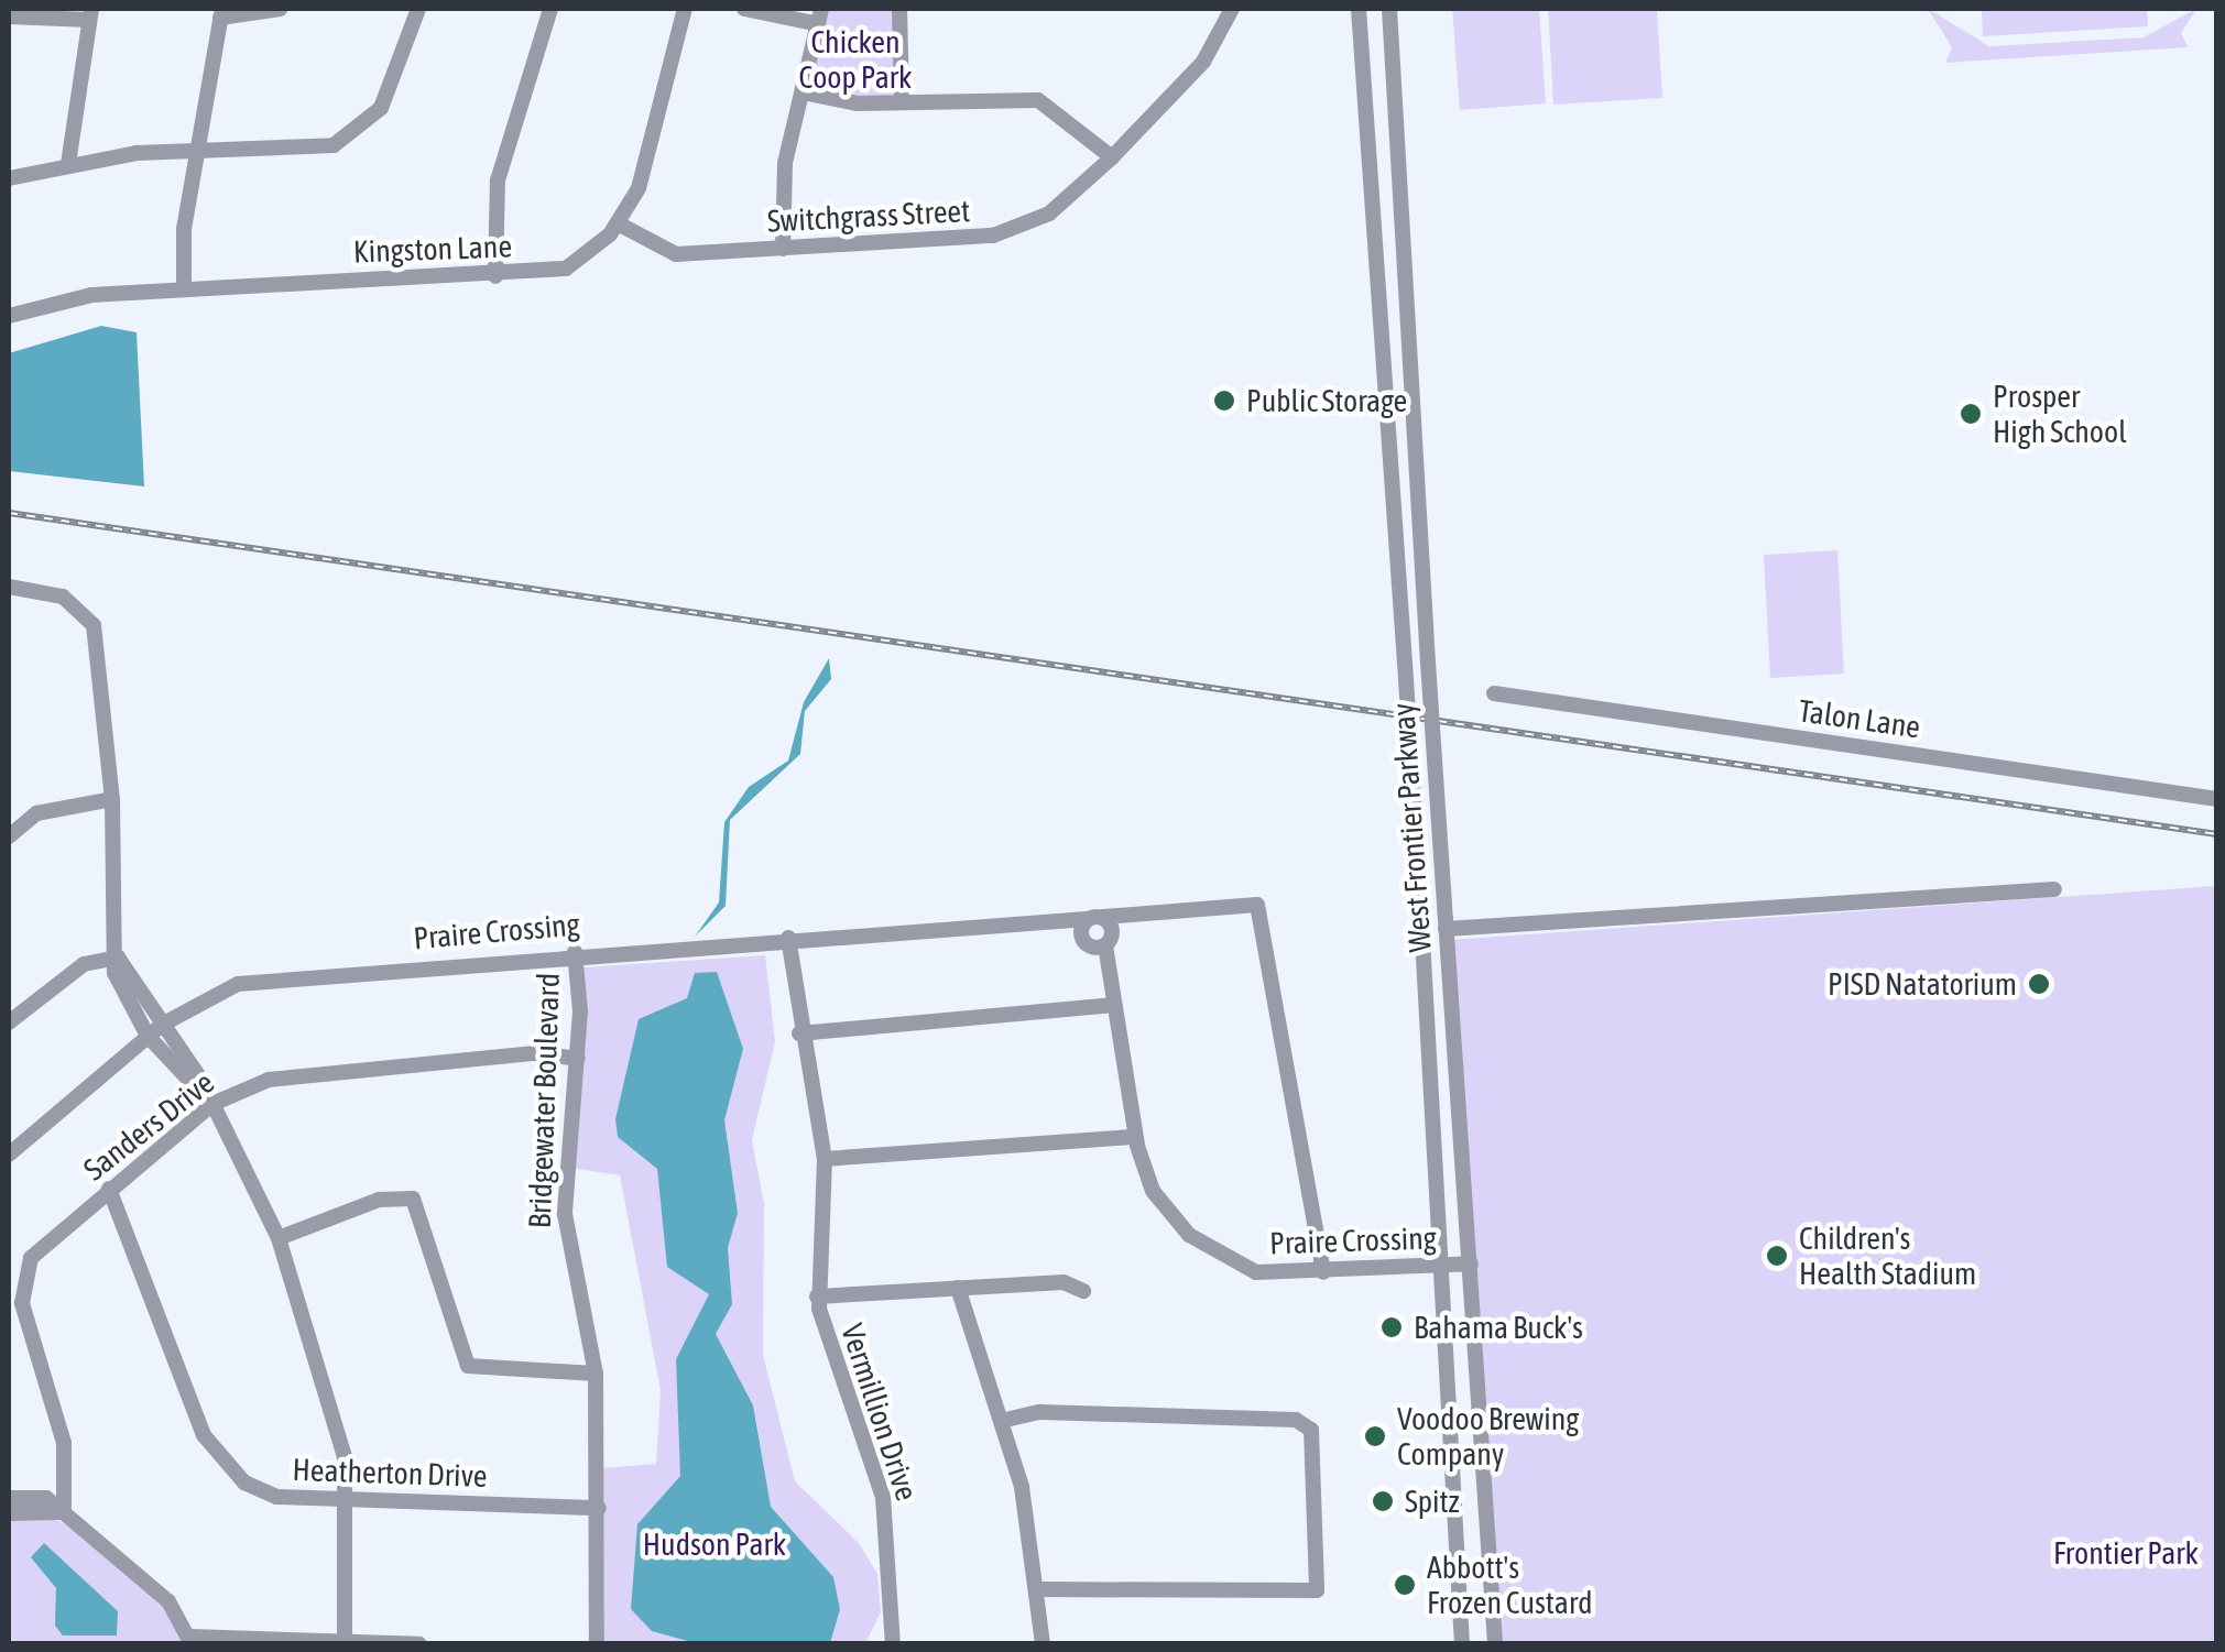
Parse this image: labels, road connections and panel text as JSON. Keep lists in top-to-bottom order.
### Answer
{
  "streets": {
    "street": [
      "Switchgrass Street",
      "Kingston Lane",
      "Talon Lane",
      "West Frontier Parkway",
      "Praire Crossing",
      "Bridgewater Boulevard",
      "Sanders Drive",
      "Vermillion Drive",
      "Heatherton Drive"
    ]
  },
  "crossings": [
    ["Switchgrass Street", "Kingston Lane"],
    ["West Frontier Parkway", "Praire Crossing"],
    ["Praire Crossing", "Bridgewater Boulevard"],
    ["Praire Crossing", "Vermillion Drive"],
    ["Bridgewater Boulevard", "Sanders Drive"],
    ["Bridgewater Boulevard", "Heatherton Drive"],
    ["Sanders Drive", "Heatherton Drive"]
  ],
  "parks": ["Chicken Coop Park", "Hudson Park", "Frontier Park"],
  "places": [
    "Public Storage",
    "Prosper High School",
    "PISD Natatorium",
    "Children's Health Stadium",
    "Bahama Buck's",
    "Voodoo Brewing Company",
    "Spitz",
    "Abbott's Frozen Custard"
  ]
}
